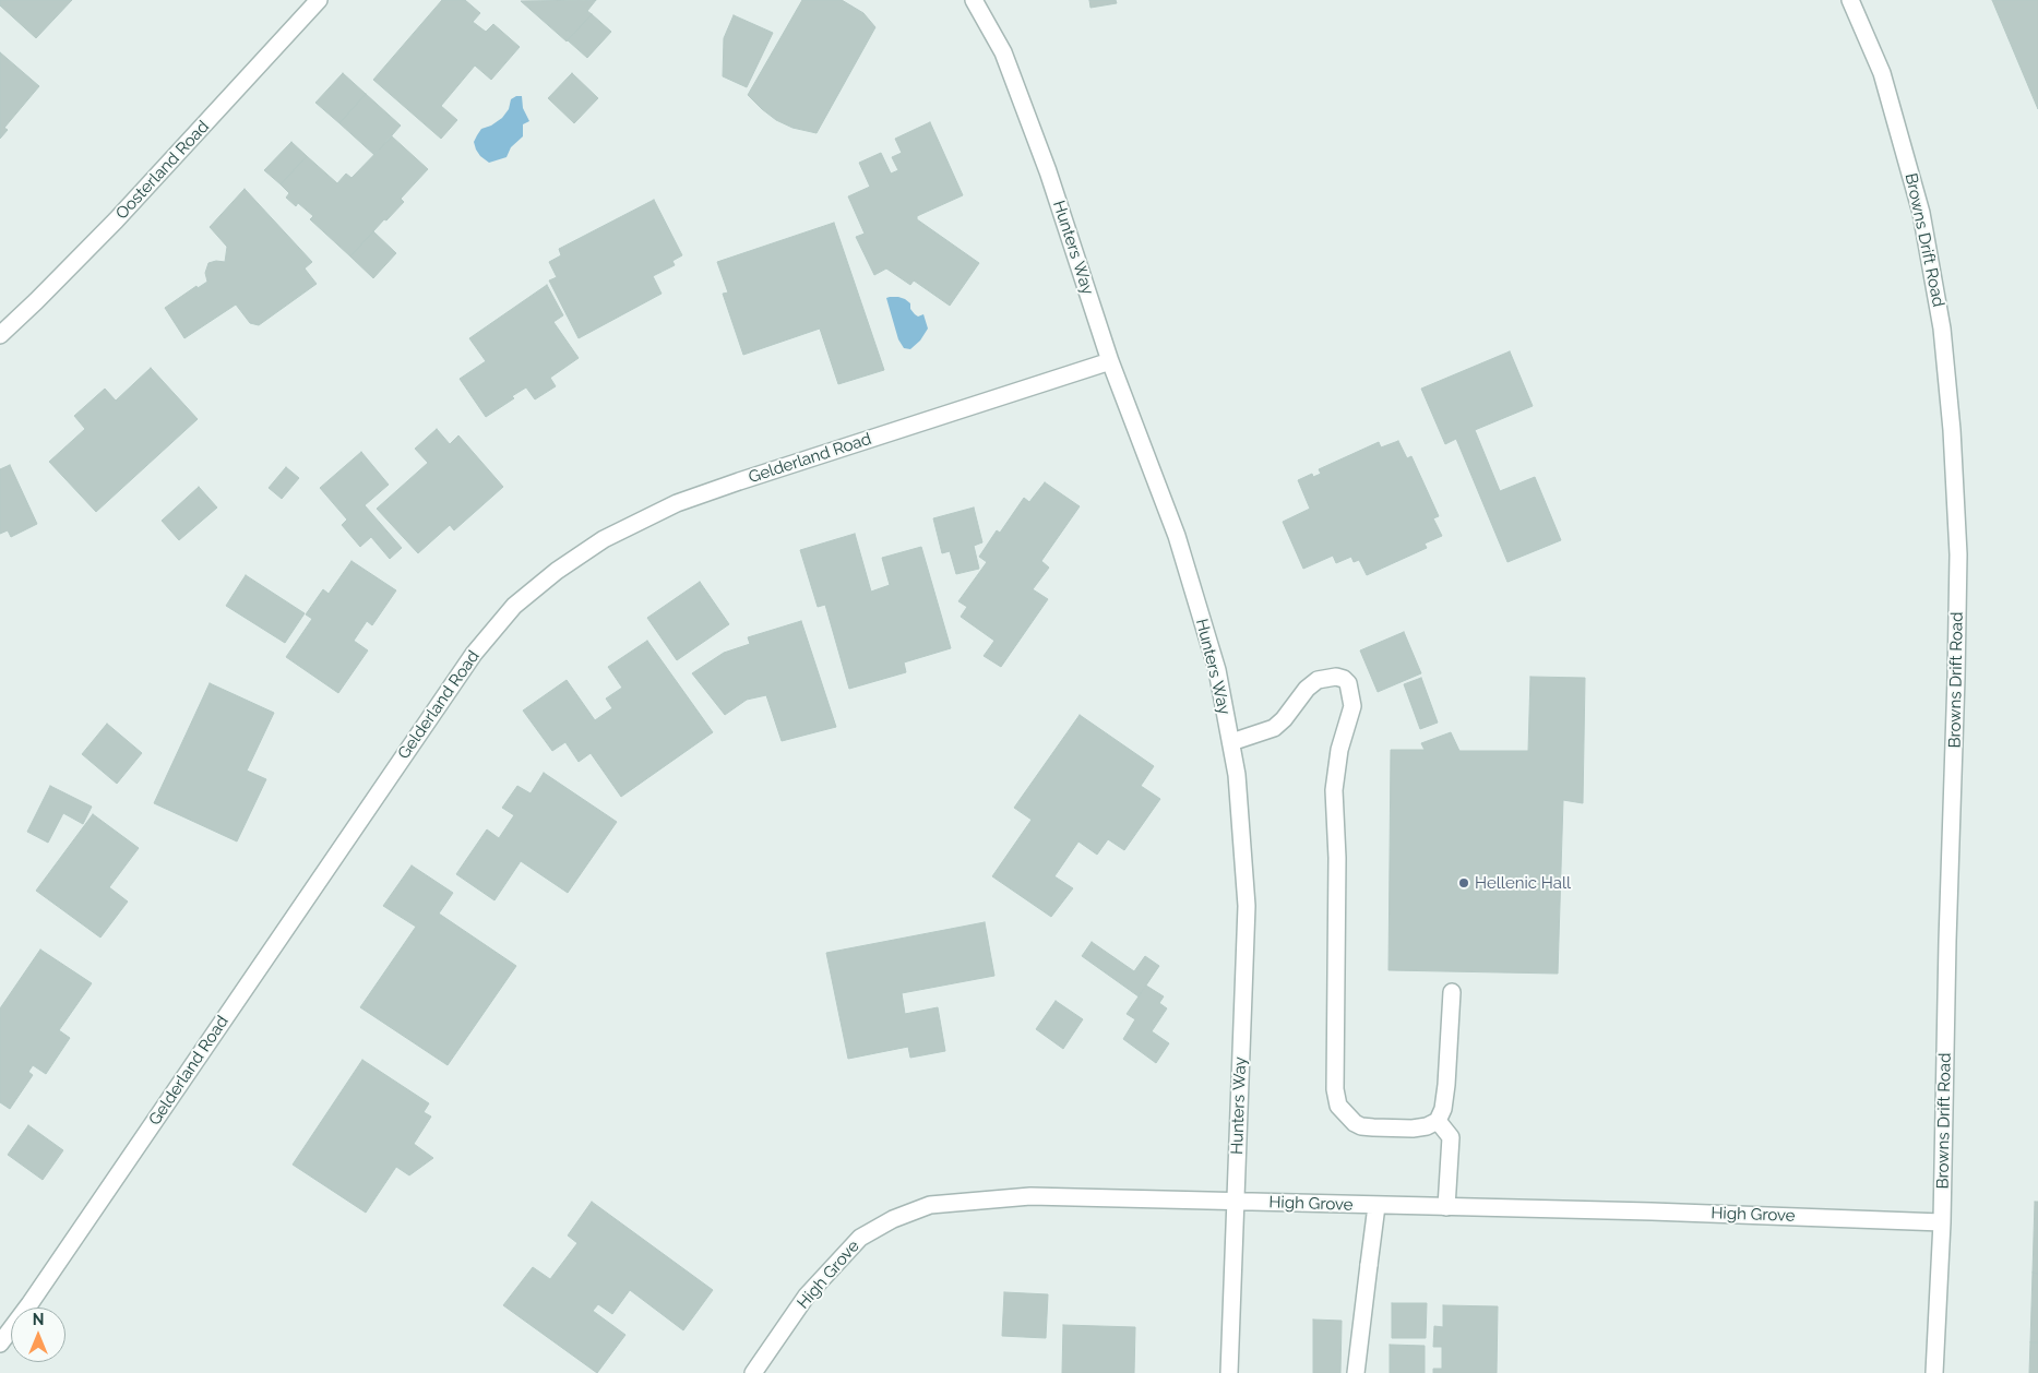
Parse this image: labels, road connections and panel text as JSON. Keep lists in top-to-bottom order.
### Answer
{
  "streets": {
    "street": [
      "Oosterland Road",
      "Browns Drift Road",
      "Hunters Way",
      "Gelderland Road",
      "High Grove"
    ]
  },
  "crossings": [
    ["Browns Drift Road", "High Grove"],
    ["Hunters Way", "Gelderland Road"],
    ["Hunters Way", "High Grove"]
  ],
  "places": ["Hellenic Hall"],
  "north": "top"
}
